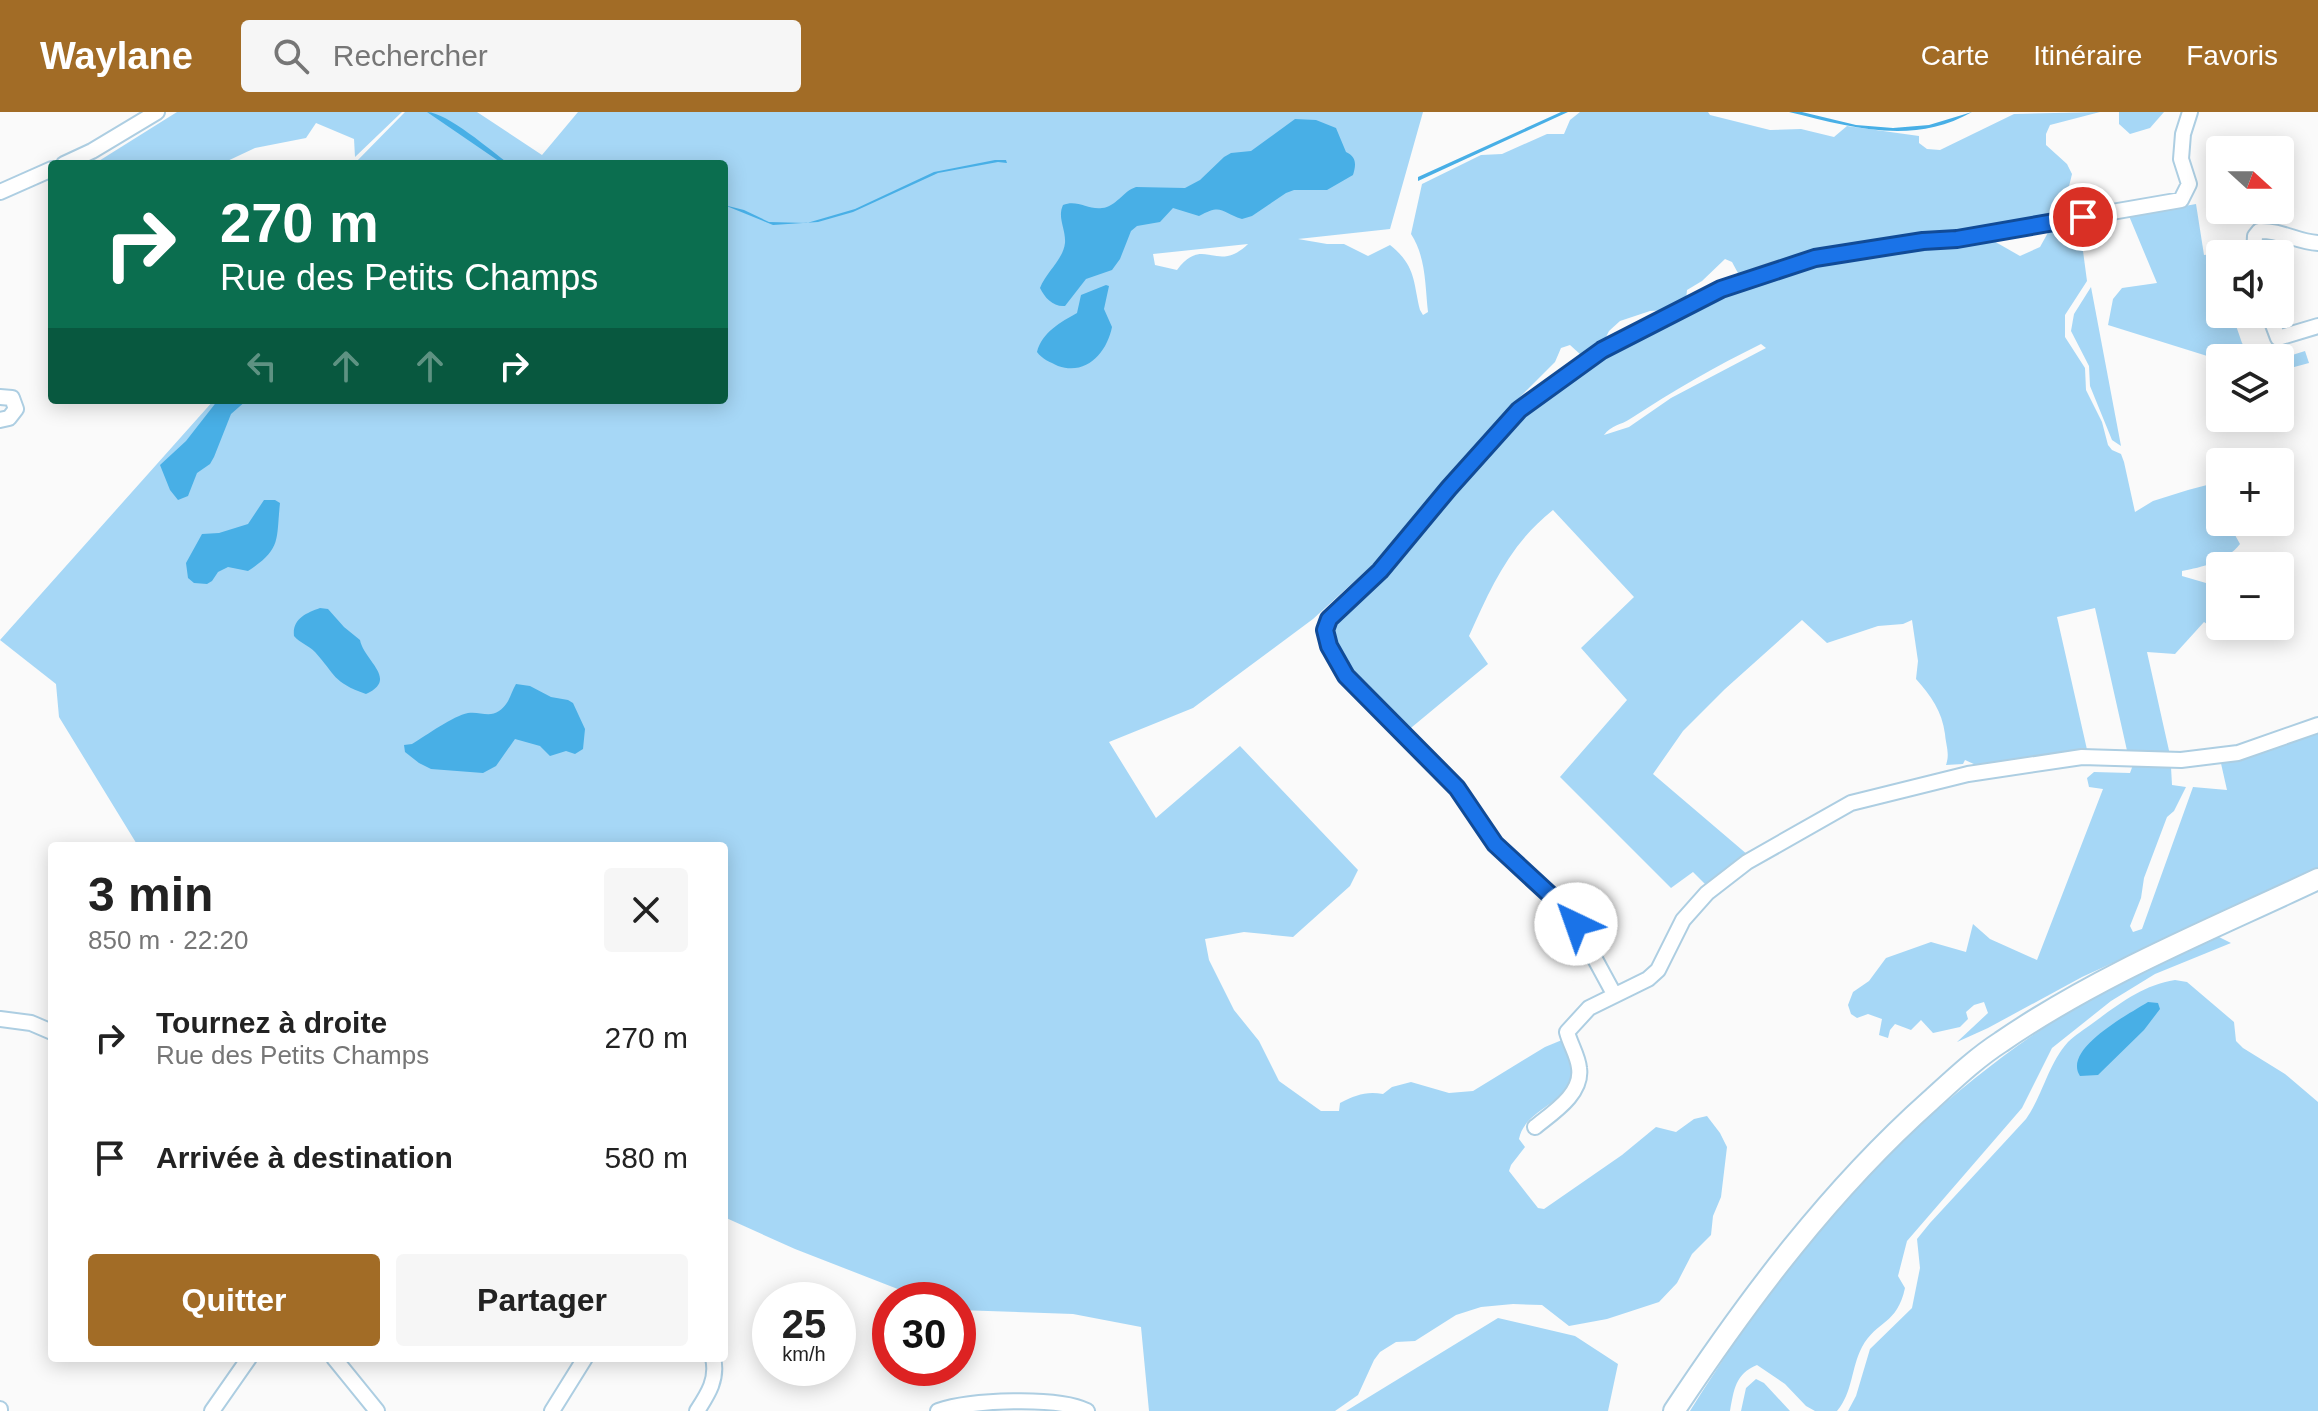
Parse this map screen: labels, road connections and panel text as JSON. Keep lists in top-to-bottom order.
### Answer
{
  "north": "right",
  "page": {
    "header": "Waylane",
    "search": "Rechercher",
    "nav": ["Carte", "Itinéraire", "Favoris"],
    "map_buttons": ["+", "−"],
    "turn": ["270 m", "Rue des Petits Champs"],
    "heading": ["3 min", "850 m · 22:20"],
    "list": [
      {
        "name": "Tournez à droite",
        "note": "Rue des Petits Champs",
        "value": "270 m"
      },
      {
        "name": "Arrivée à destination",
        "value": "580 m"
      }
    ],
    "buttons": ["Quitter", "Partager"],
    "speed": "25 km/h",
    "limit": "30"
  }
}
